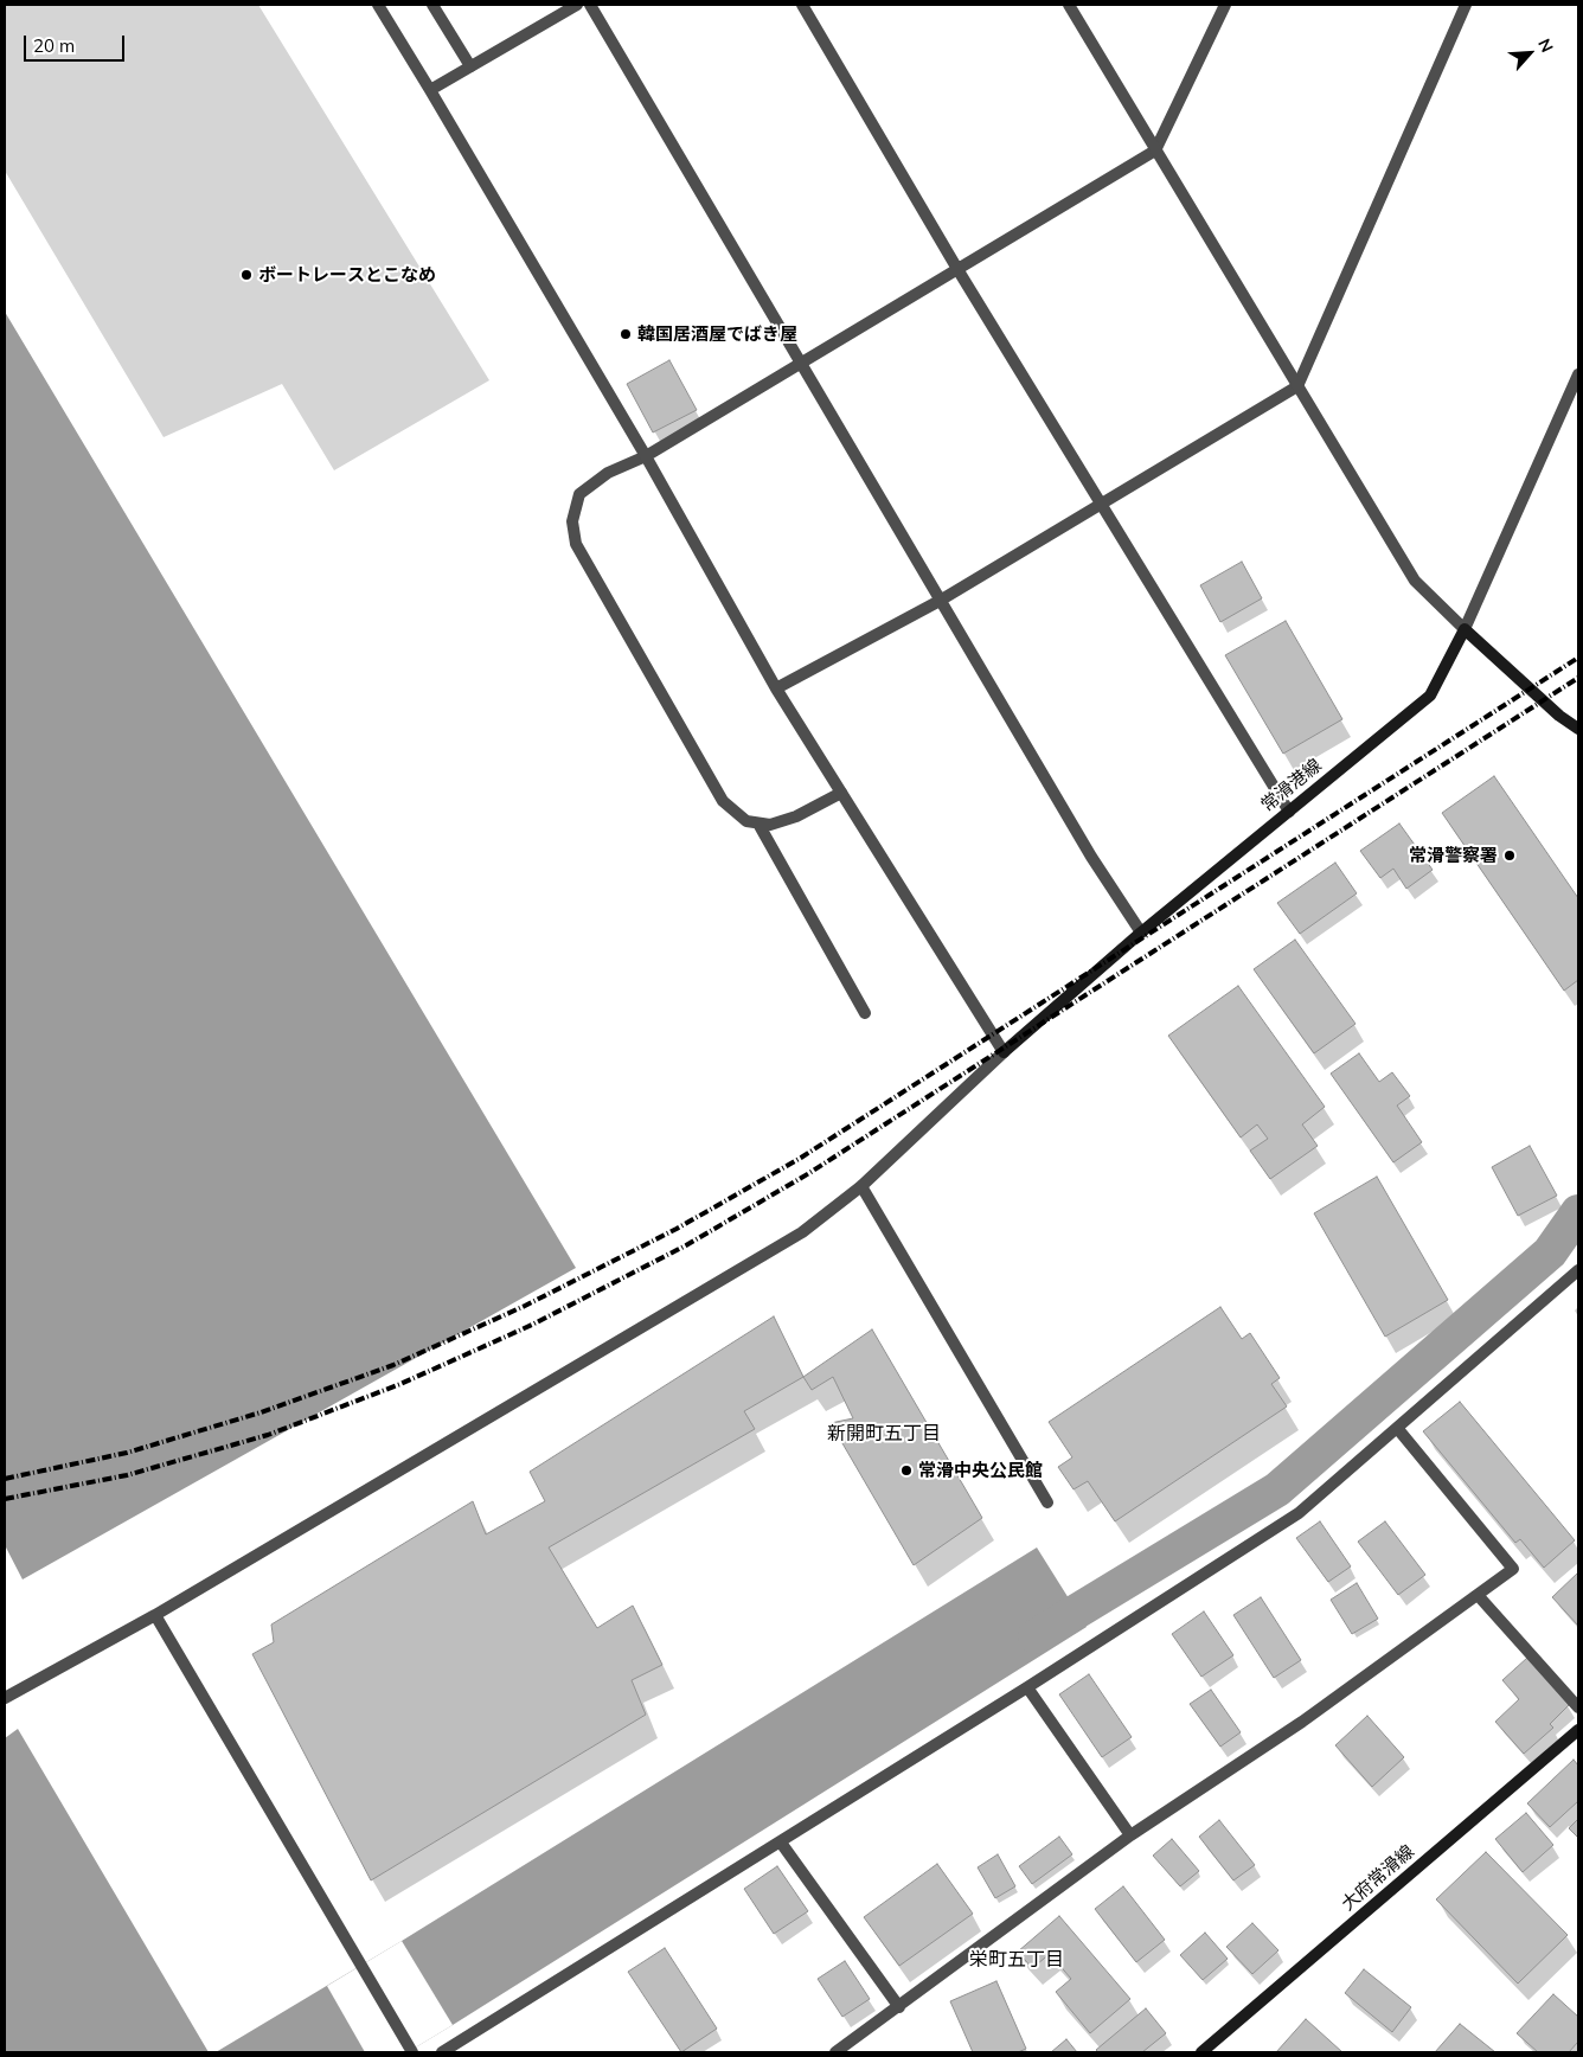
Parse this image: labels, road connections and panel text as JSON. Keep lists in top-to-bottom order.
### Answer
{
  "streets": {
    "main road": ["常滑港線", "大府常滑線"]
  },
  "districts": ["新開町五丁目", "栄町五丁目"],
  "places": [
    "ボートレースとこなめ",
    "韓国居酒屋でばき屋",
    "常滑警察署",
    "常滑中央公民館"
  ],
  "scale_bar": "20 m",
  "north": "top right"
}
